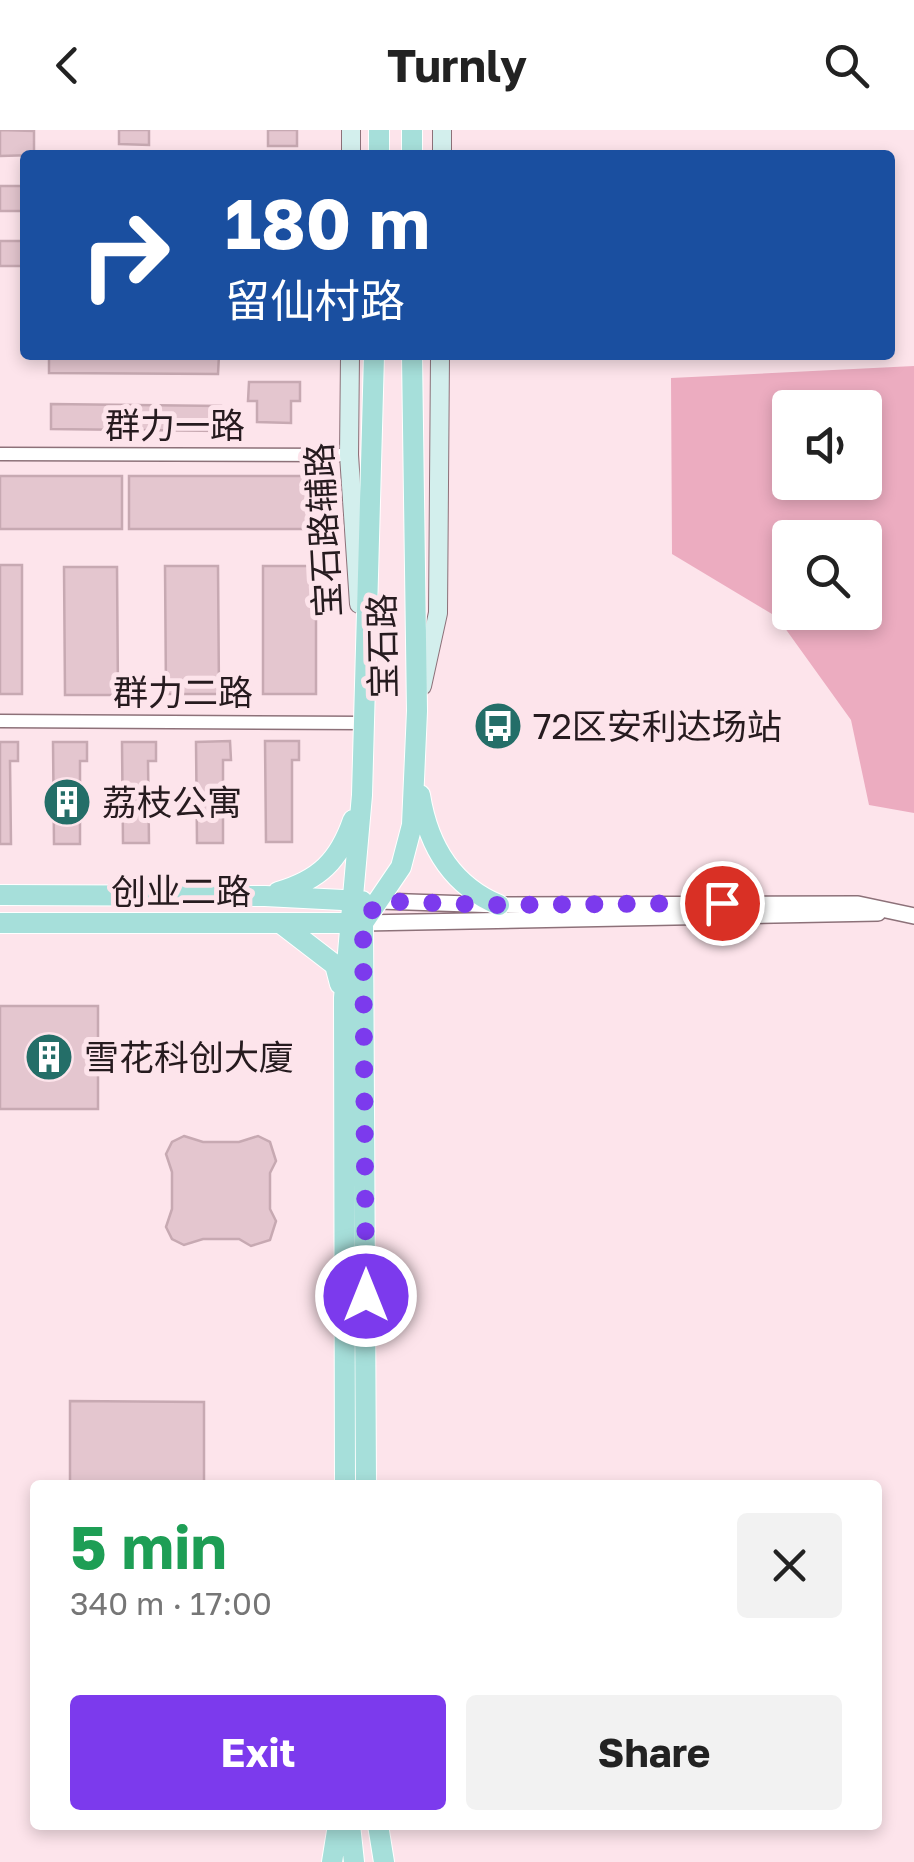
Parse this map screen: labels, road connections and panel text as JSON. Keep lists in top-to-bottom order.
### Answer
{
  "streets": {
    "main road": ["宝石路辅路", "宝石路", "创业二路"],
    "street": ["群力一路", "群力二路"]
  },
  "crossings": [
    ["群力一路", "宝石路辅路"],
    ["宝石路辅路", "宝石路"],
    ["宝石路", "群力二路"],
    ["宝石路", "创业二路"]
  ],
  "places": {
    "bus stop": ["72区安利达场站"],
    "building": ["荔枝公寓", "雪花科创大廈"]
  },
  "page": {
    "header": "Turnly",
    "turn": ["180 m", "留仙村路"],
    "heading": ["5 min", "340 m · 17:00"],
    "buttons": ["Exit", "Share"]
  }
}
